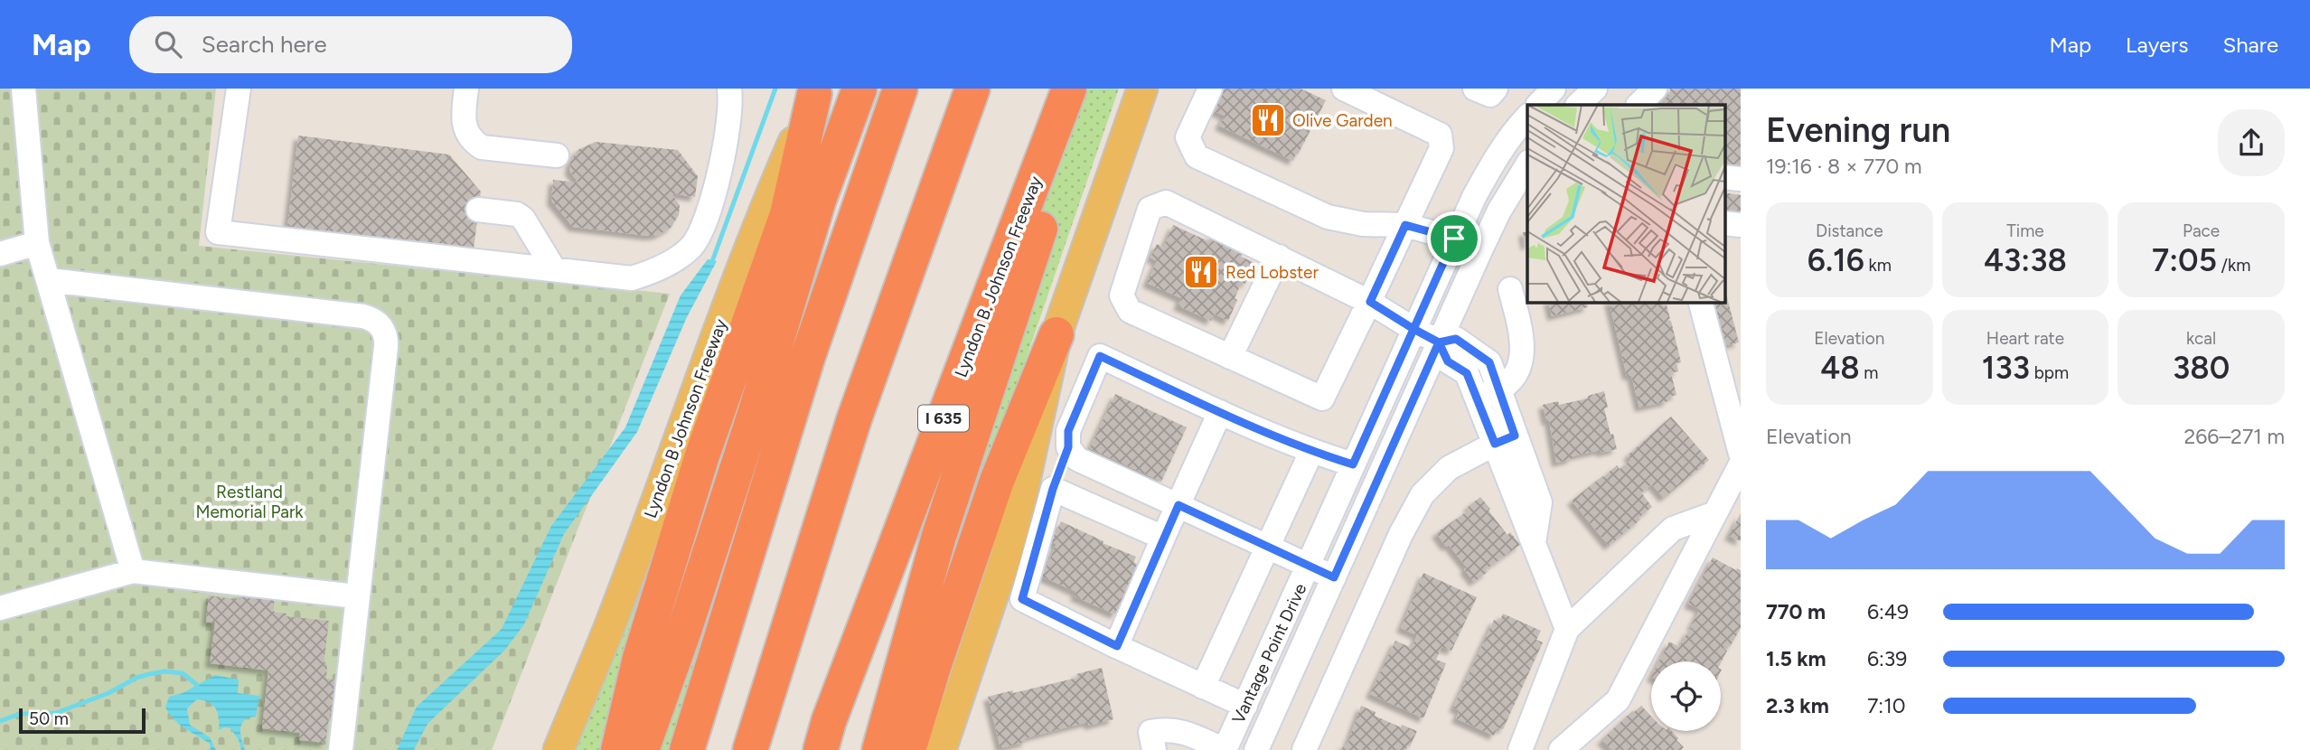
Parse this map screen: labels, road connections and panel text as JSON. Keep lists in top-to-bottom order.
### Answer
{
  "streets": {
    "highway": ["Lyndon B. Johnson Freeway", "I 635"],
    "main road": ["Lyndon B Johnson Freeway"],
    "street": ["Vantage Point Drive"]
  },
  "parks": ["Restland Memorial Park"],
  "places": {
    "restaurant": ["Olive Garden", "Red Lobster"]
  },
  "scale_bar": "50 m",
  "page": {
    "header": "Map",
    "search": "Search here",
    "nav": ["Map", "Layers", "Share"],
    "heading": ["Evening run", "19:16 · 8 × 770 m"],
    "stats": [
      ["Distance", "6.16 km"],
      ["Time", "43:38"],
      ["Pace", "7:05 /km"],
      ["Elevation", "48 m"],
      ["Heart rate", "133 bpm"],
      ["kcal", "380"]
    ],
    "chart": ["Elevation", "266–271 m"],
    "list": [
      {
        "name": "770 m",
        "note": "6:49"
      },
      {
        "name": "1.5 km",
        "note": "6:39"
      },
      {
        "name": "2.3 km",
        "note": "7:10"
      }
    ],
    "scale": "50 m"
  }
}
